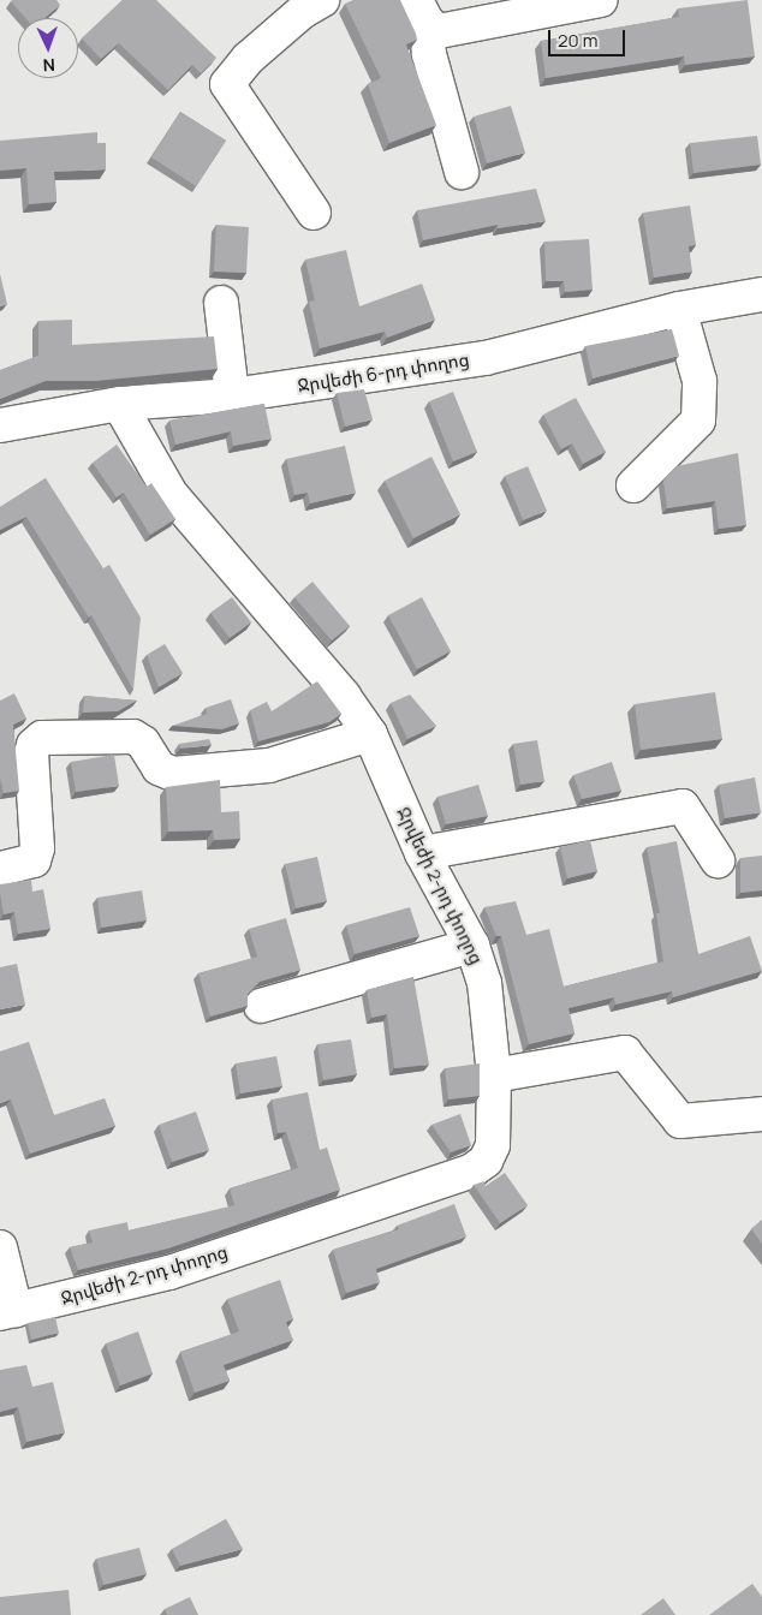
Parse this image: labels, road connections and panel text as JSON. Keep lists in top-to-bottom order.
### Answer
{
  "streets": {
    "street": ["Ջրվեժի 6-րդ փողոց", "Ջրվեժի 2-րդ փողոց"]
  },
  "crossings": [
    ["Ջրվեժի 6-րդ փողոց", "Ջրվեժի 2-րդ փողոց"]
  ],
  "scale_bar": "20 m",
  "north": "bottom"
}
